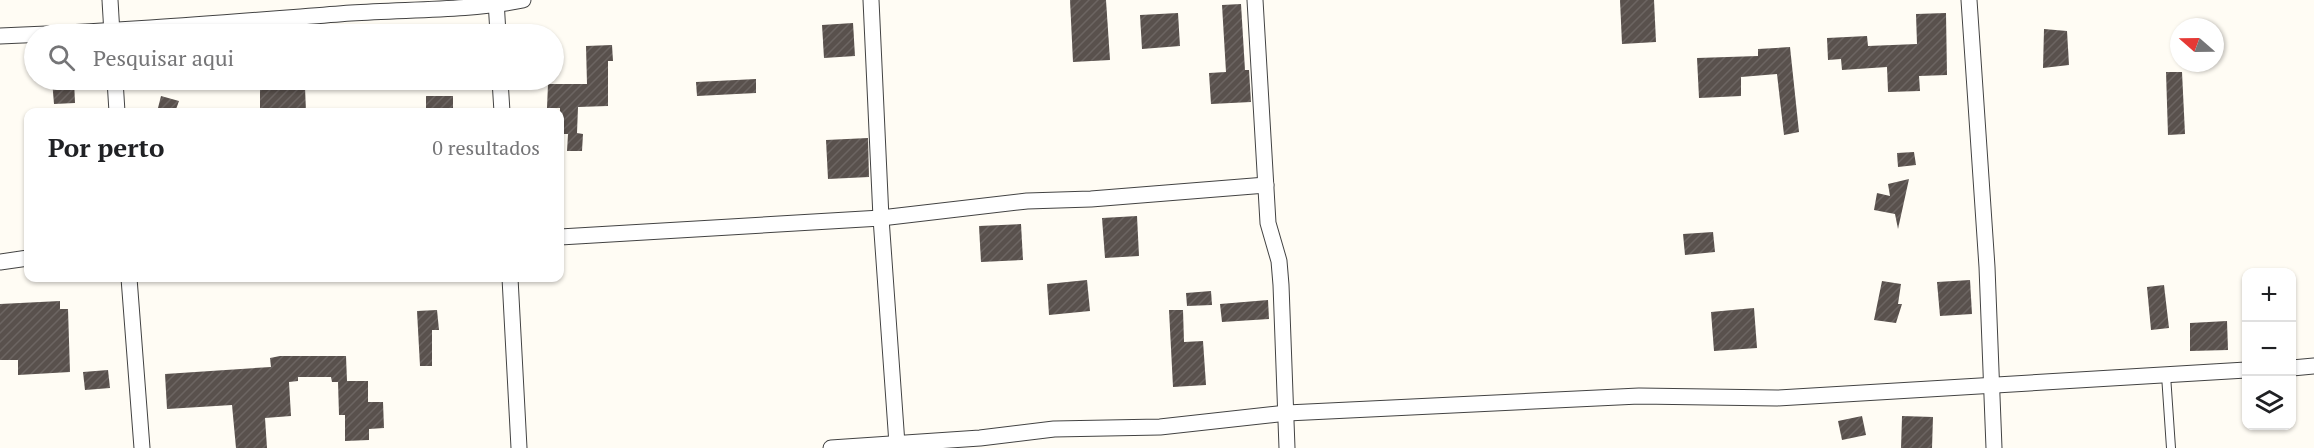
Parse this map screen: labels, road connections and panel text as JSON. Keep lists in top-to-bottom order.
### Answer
{
  "north": "left",
  "page": {
    "search": "Pesquisar aqui",
    "heading": ["Por perto", "0 resultados"],
    "map_buttons": ["+", "−"]
  }
}
